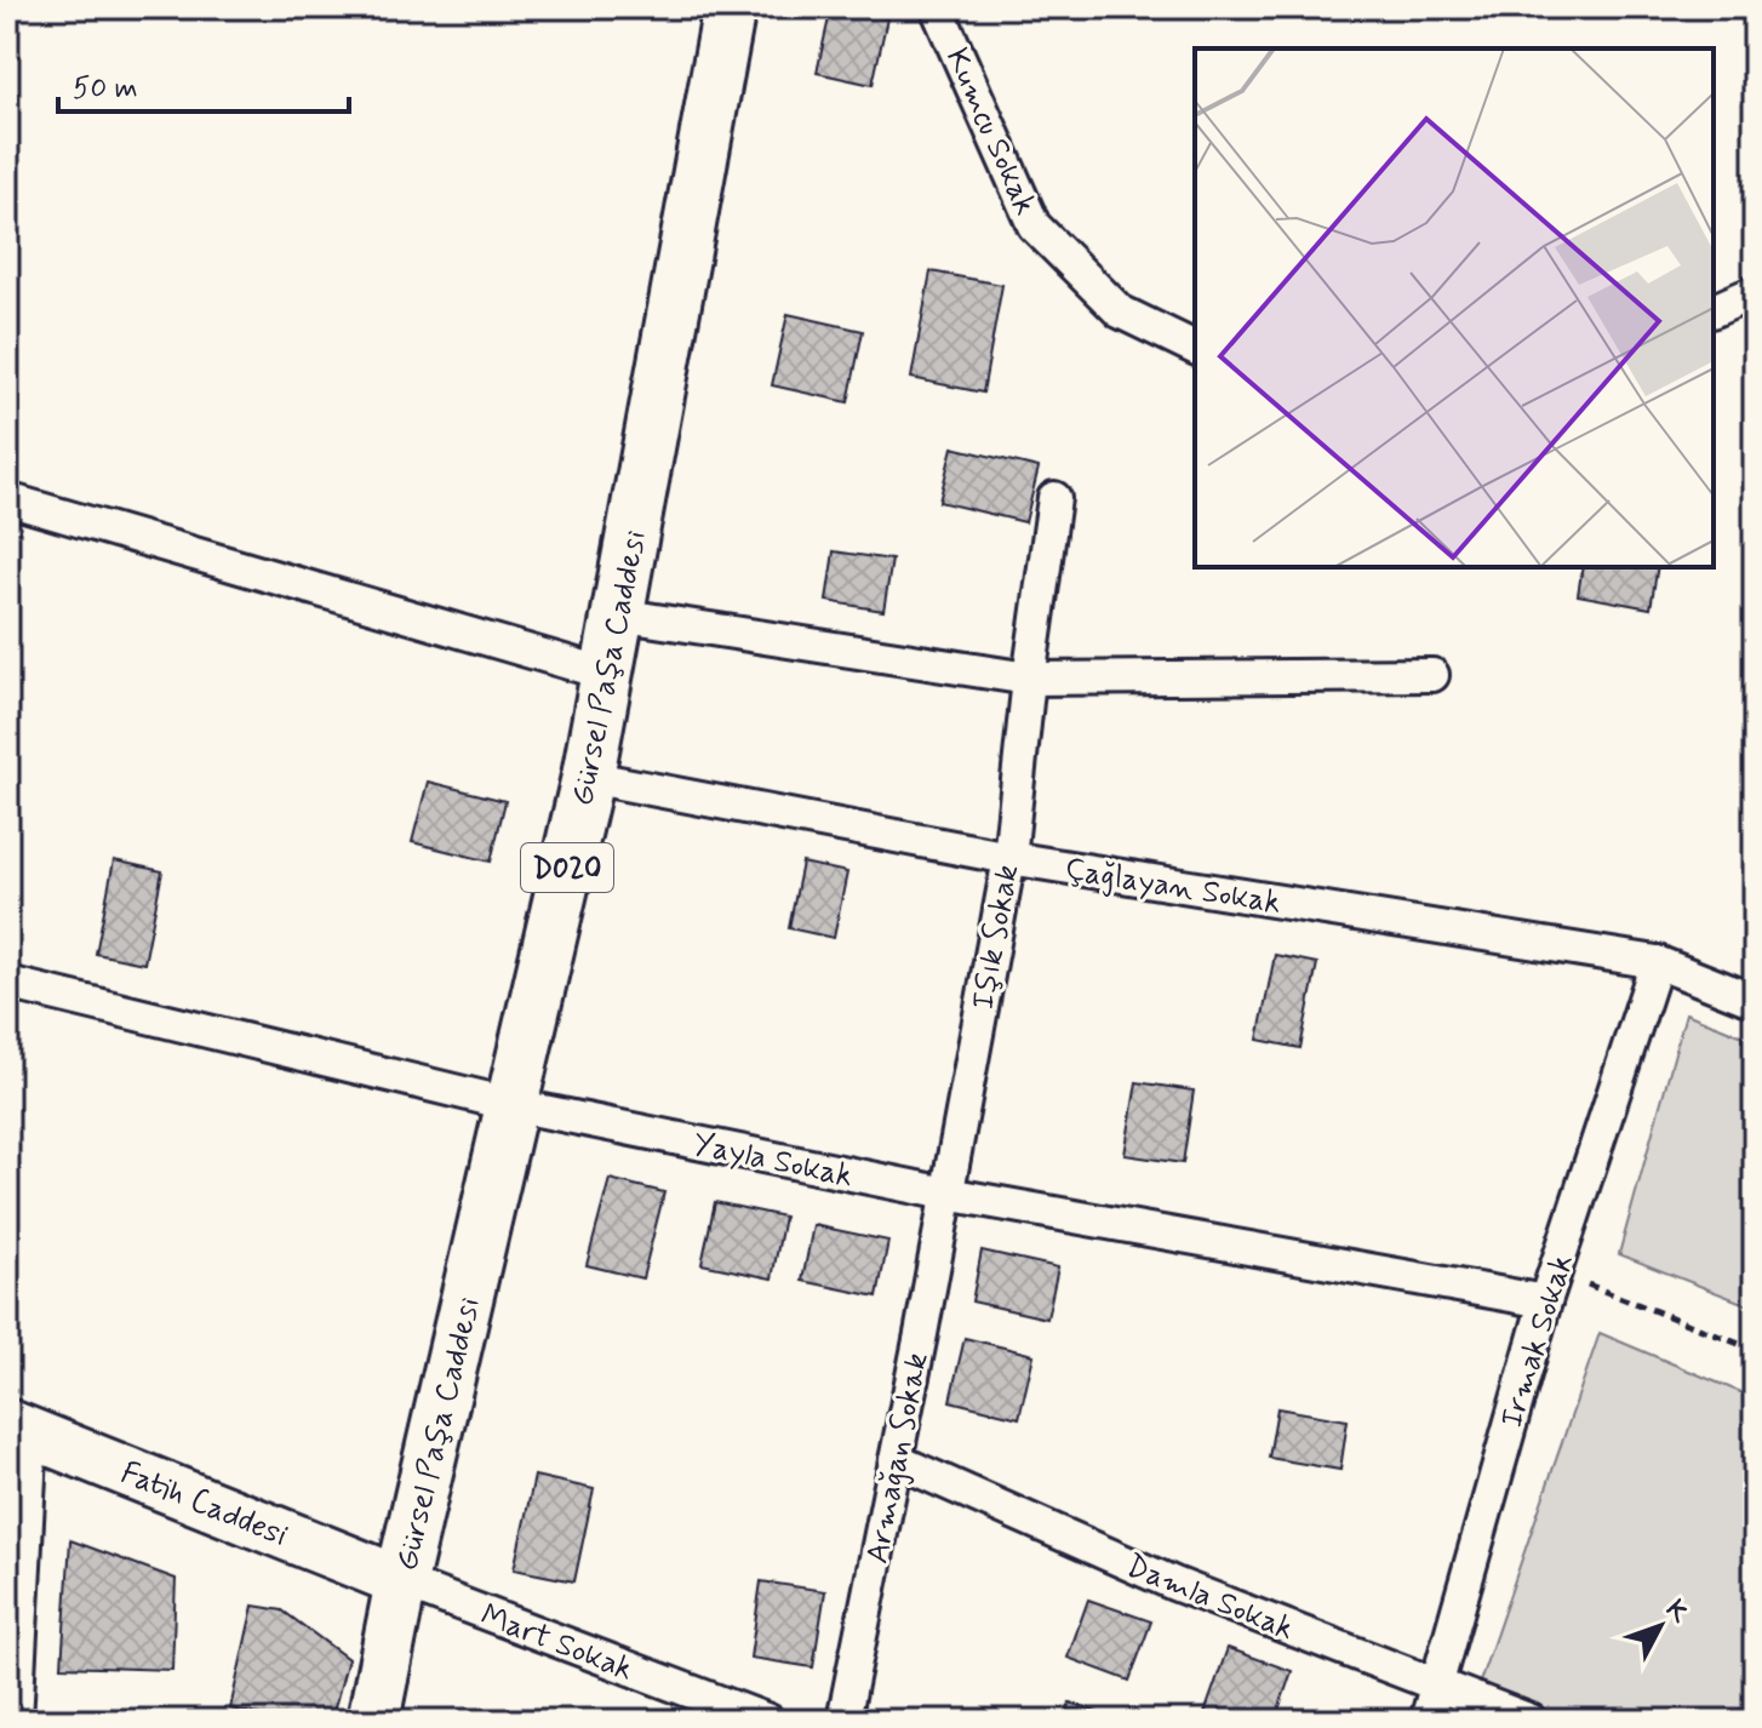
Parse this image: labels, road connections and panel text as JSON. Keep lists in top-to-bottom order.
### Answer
{
  "streets": {
    "highway": ["Gürsel Paşa Caddesi", "D020"],
    "main road": ["Fatih Caddesi"],
    "street": [
      "Kumcu Sokak",
      "Çağlayan Sokak",
      "Işık Sokak",
      "Yayla Sokak",
      "Irmak Sokak",
      "Armağan Sokak",
      "Damla Sokak",
      "Mart Sokak"
    ]
  },
  "crossings": [
    ["Gürsel Paşa Caddesi", "Çağlayan Sokak"],
    ["Gürsel Paşa Caddesi", "Yayla Sokak"],
    ["Gürsel Paşa Caddesi", "Fatih Caddesi"],
    ["Gürsel Paşa Caddesi", "Mart Sokak"],
    ["Çağlayan Sokak", "Işık Sokak"],
    ["Çağlayan Sokak", "Irmak Sokak"],
    ["Işık Sokak", "Yayla Sokak"],
    ["Işık Sokak", "Armağan Sokak"],
    ["Yayla Sokak", "Irmak Sokak"],
    ["Yayla Sokak", "Armağan Sokak"],
    ["Irmak Sokak", "Damla Sokak"],
    ["Armağan Sokak", "Damla Sokak"],
    ["Fatih Caddesi", "Mart Sokak"]
  ],
  "scale_bar": "50 m",
  "north": "top right"
}
